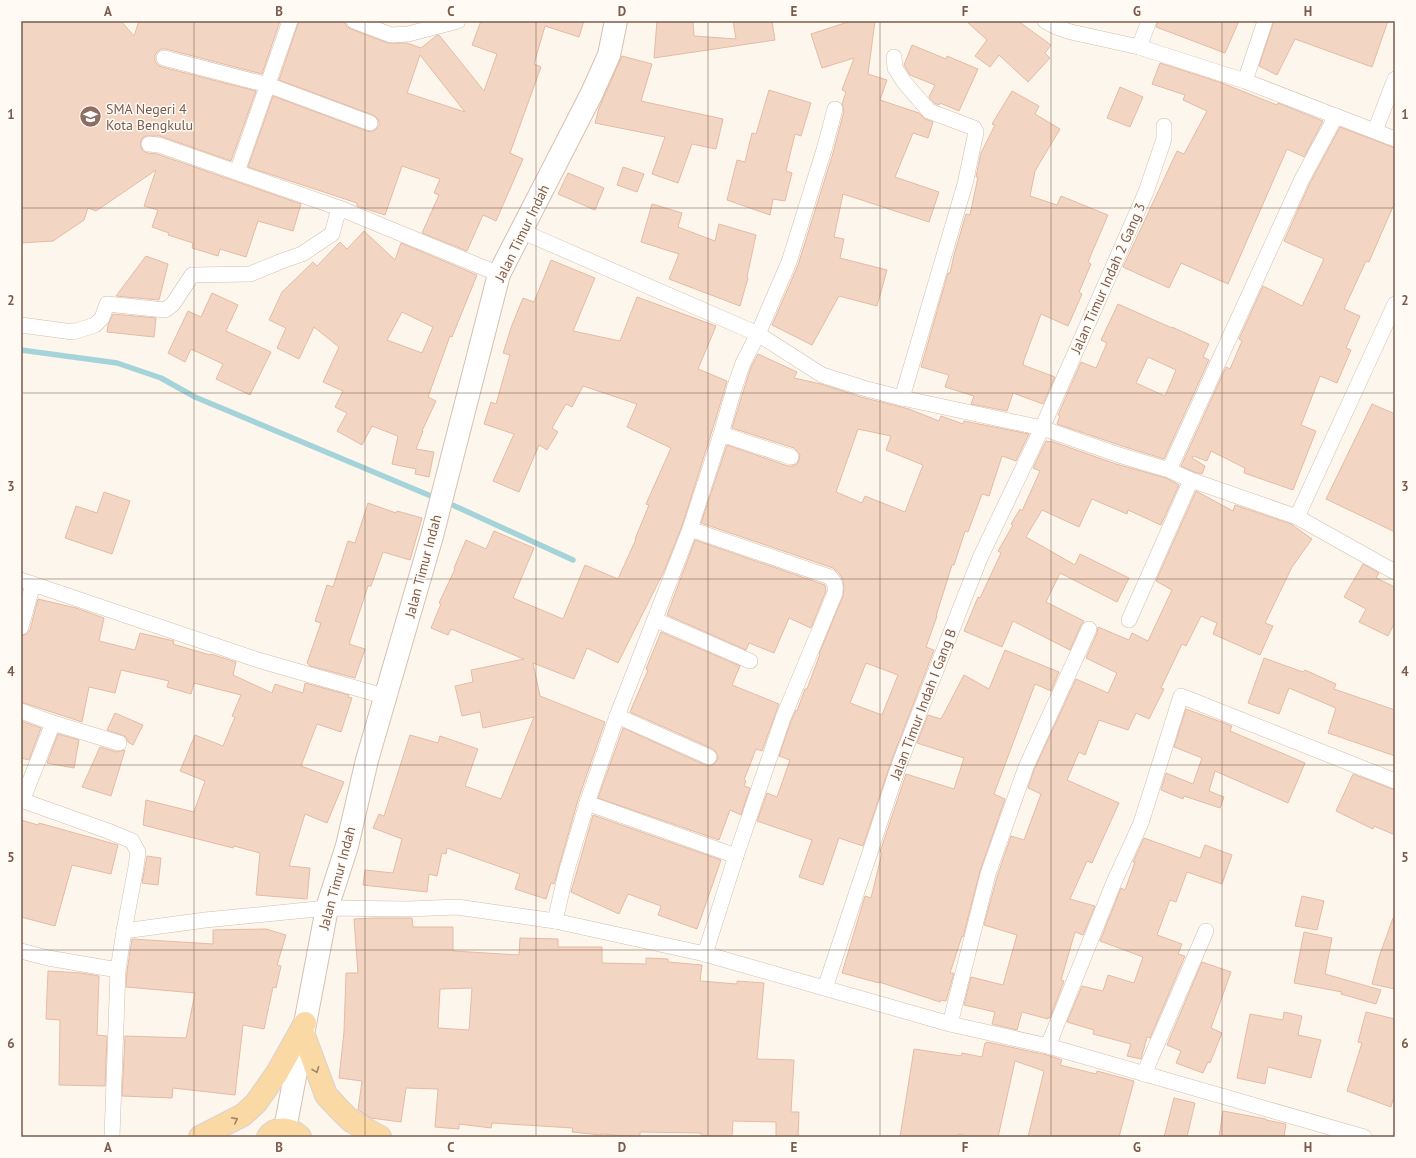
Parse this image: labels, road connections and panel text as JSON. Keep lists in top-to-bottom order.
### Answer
{
  "streets": {
    "street": ["Jalan Timur Indah", "Jalan Timur Indah 2 Gang 3", "Jalan Timur Indah I Gang B"]
  },
  "crossings": [
    ["Jalan Timur Indah 2 Gang 3", "Jalan Timur Indah I Gang B"]
  ],
  "places": {
    "school or university": ["SMA Negeri 4 Kota Bengkulu"]
  },
  "grid": {
    "columns": [
      "A",
      "B",
      "C",
      "D",
      "E",
      "F",
      "G",
      "H"
    ],
    "rows": [
      "1",
      "2",
      "3",
      "4",
      "5",
      "6"
    ]
  }
}
